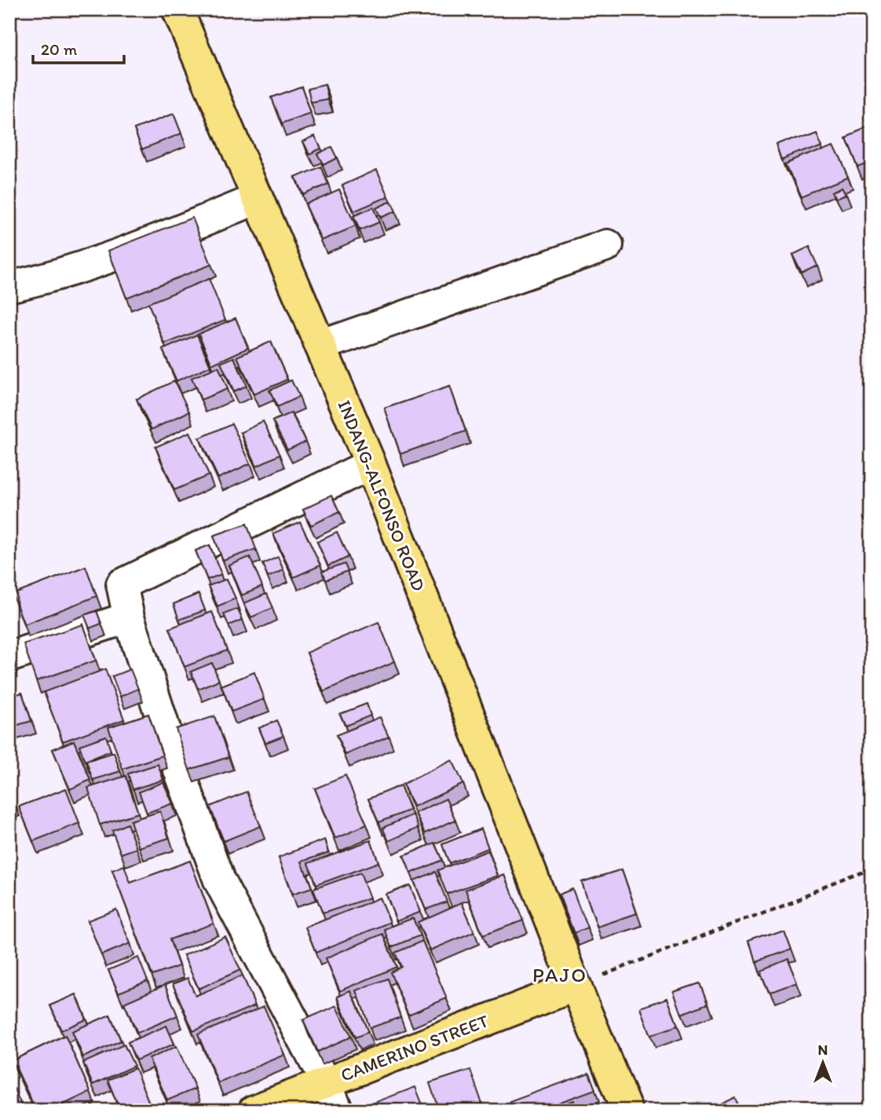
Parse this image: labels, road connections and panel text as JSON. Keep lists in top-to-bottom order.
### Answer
{
  "streets": {
    "main road": ["INDANG-ALFONSO ROAD", "CAMERINO STREET"]
  },
  "crossings": [
    ["INDANG-ALFONSO ROAD", "CAMERINO STREET"]
  ],
  "districts": ["PAJO"],
  "scale_bar": "20 m",
  "north": "top"
}
